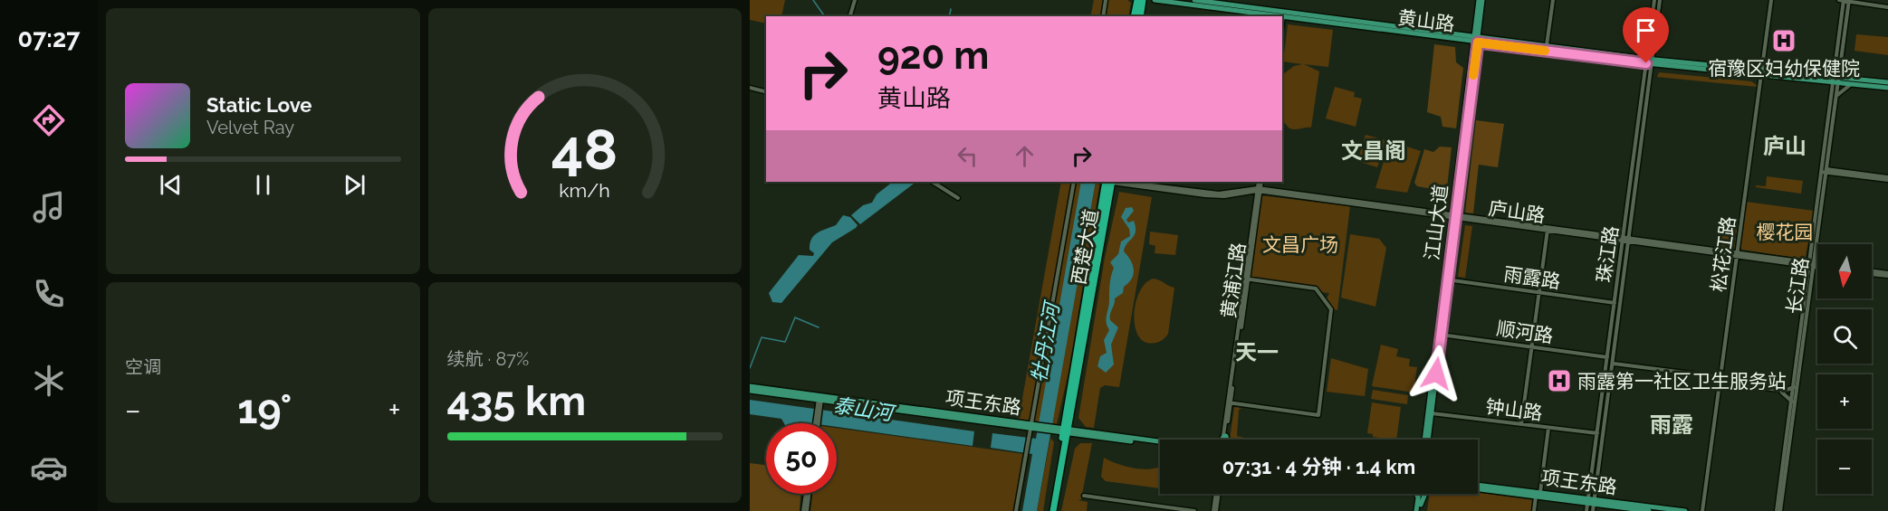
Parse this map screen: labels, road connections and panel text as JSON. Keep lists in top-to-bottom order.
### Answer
{
  "streets": {
    "highway": ["西楚大道"],
    "main road": ["黄山路", "江山大道", "项王东路"],
    "street": [
      "庐山路",
      "珠江路",
      "松花江路",
      "雨露路",
      "黄浦江路",
      "长江路",
      "顺河路",
      "钟山路"
    ]
  },
  "crossings": [
    ["黄山路", "江山大道"],
    ["黄山路", "珠江路"],
    ["黄山路", "松花江路"],
    ["黄山路", "长江路"],
    ["庐山路", "江山大道"],
    ["庐山路", "珠江路"],
    ["庐山路", "松花江路"],
    ["庐山路", "黄浦江路"],
    ["庐山路", "长江路"],
    ["江山大道", "雨露路"],
    ["江山大道", "顺河路"],
    ["江山大道", "钟山路"],
    ["西楚大道", "项王东路"],
    ["珠江路", "雨露路"],
    ["珠江路", "顺河路"],
    ["珠江路", "项王东路"],
    ["珠江路", "钟山路"]
  ],
  "districts": [
    "庐山",
    "文昌阁",
    "天一",
    "雨露"
  ],
  "water": ["牡丹江河", "泰山河"],
  "parks": ["樱花园", "文昌广场"],
  "places": {
    "hospital": ["宿豫区妇幼保健院", "雨露第一社区卫生服务站"]
  },
  "north": "bottom",
  "page": {
    "tabs": "07:27",
    "turn": ["920 m", "黄山路"],
    "song": ["Static Love", "Velvet Ray"],
    "map_buttons": ["+", "−"],
    "tile": [
      "空调",
      ["续航 · 87%", "435 km"]
    ],
    "heat": ["−", "19°", "+"],
    "limit": "50",
    "trip": "07:31 · 4 分钟 · 1.4 km",
    "gauge": ["48", "km/h"]
  }
}
